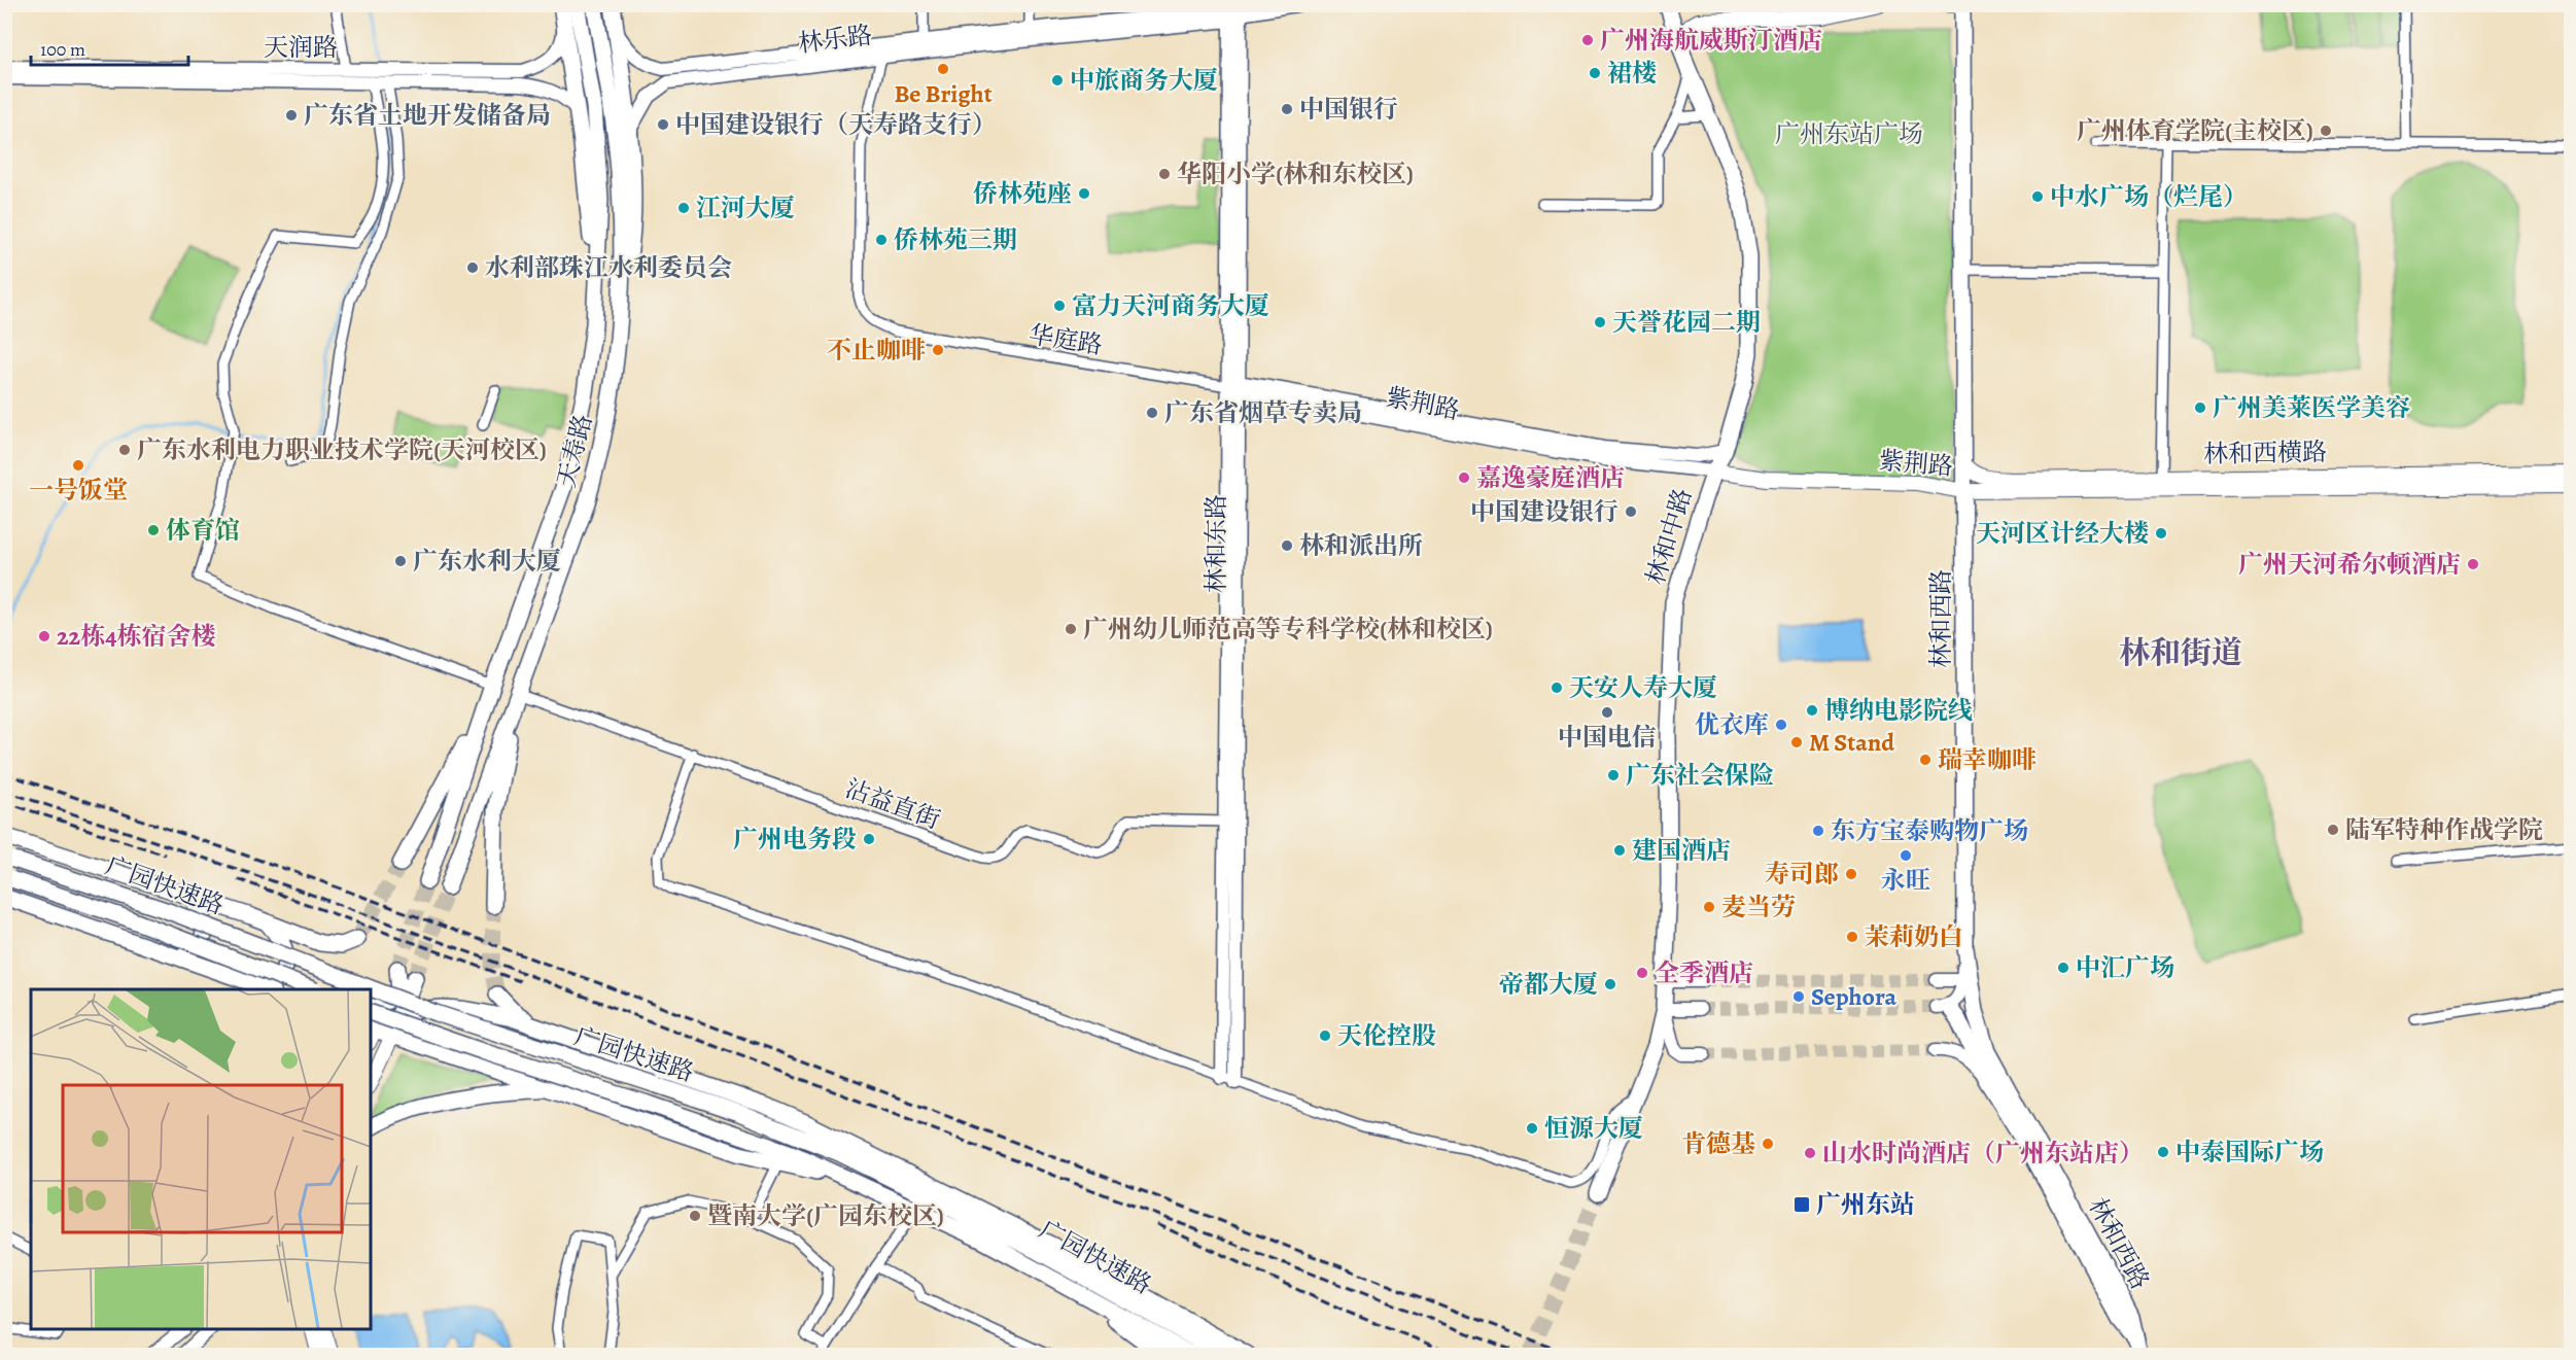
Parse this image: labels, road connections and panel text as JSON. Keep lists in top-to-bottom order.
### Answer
{
  "streets": {
    "main road": [
      "紫荆路",
      "天寿路",
      "林和西横路",
      "林和中路",
      "林和西路",
      "广园快速路"
    ],
    "street": [
      "林乐路",
      "天润路",
      "华庭路",
      "林和东路",
      "沾益直街"
    ]
  },
  "crossings": [
    ["林乐路", "华庭路"],
    ["林乐路", "林和东路"],
    ["华庭路", "紫荆路"],
    ["华庭路", "林和东路"],
    ["紫荆路", "林和西横路"],
    ["紫荆路", "林和中路"],
    ["紫荆路", "林和东路"],
    ["紫荆路", "林和西路"],
    ["天寿路", "沾益直街"],
    ["林和西横路", "林和西路"],
    ["林和东路", "沾益直街"]
  ],
  "districts": ["林和街道"],
  "parks": ["广州东站广场"],
  "places": {
    "other": [
      "广州海航威斯汀酒店",
      "Be Bright",
      "裙楼",
      "中旅商务大厦",
      "中国银行",
      "广东省土地开发储备局",
      "中国建设银行（天寿路支行）",
      "广州体育学院(主校区)",
      "华阳小学(林和东校区)",
      "侨林苑座",
      "中水广场（烂尾）",
      "江河大厦",
      "侨林苑三期",
      "水利部珠江水利委员会",
      "富力天河商务大厦",
      "天誉花园二期",
      "不止咖啡",
      "广州美莱医学美容",
      "广东省烟草专卖局",
      "广东水利电力职业技术学院(天河校区)",
      "一号饭堂",
      "嘉逸豪庭酒店",
      "中国建设银行",
      "体育馆",
      "天河区计经大楼",
      "林和派出所",
      "广东水利大厦",
      "广州天河希尔顿酒店",
      "广州幼儿师范高等专科学校(林和校区)",
      "22栋4栋宿舍楼",
      "天安人寿大厦",
      "博纳电影院线",
      "中国电信",
      "优衣库",
      "M Stand",
      "瑞幸咖啡",
      "广东社会保险",
      "陆军特种作战学院",
      "东方宝泰购物广场",
      "广州电务段",
      "建国酒店",
      "永旺",
      "寿司郎",
      "麦当劳",
      "茉莉奶白",
      "中汇广场",
      "全季酒店",
      "帝都大厦",
      "Sephora",
      "天伦控股",
      "恒源大厦",
      "肯德基",
      "中泰国际广场",
      "山水时尚酒店（广州东站店）",
      "暨南大学(广园东校区)"
    ],
    "transit": ["广州东站"]
  },
  "scale_bar": "100 m"
}
